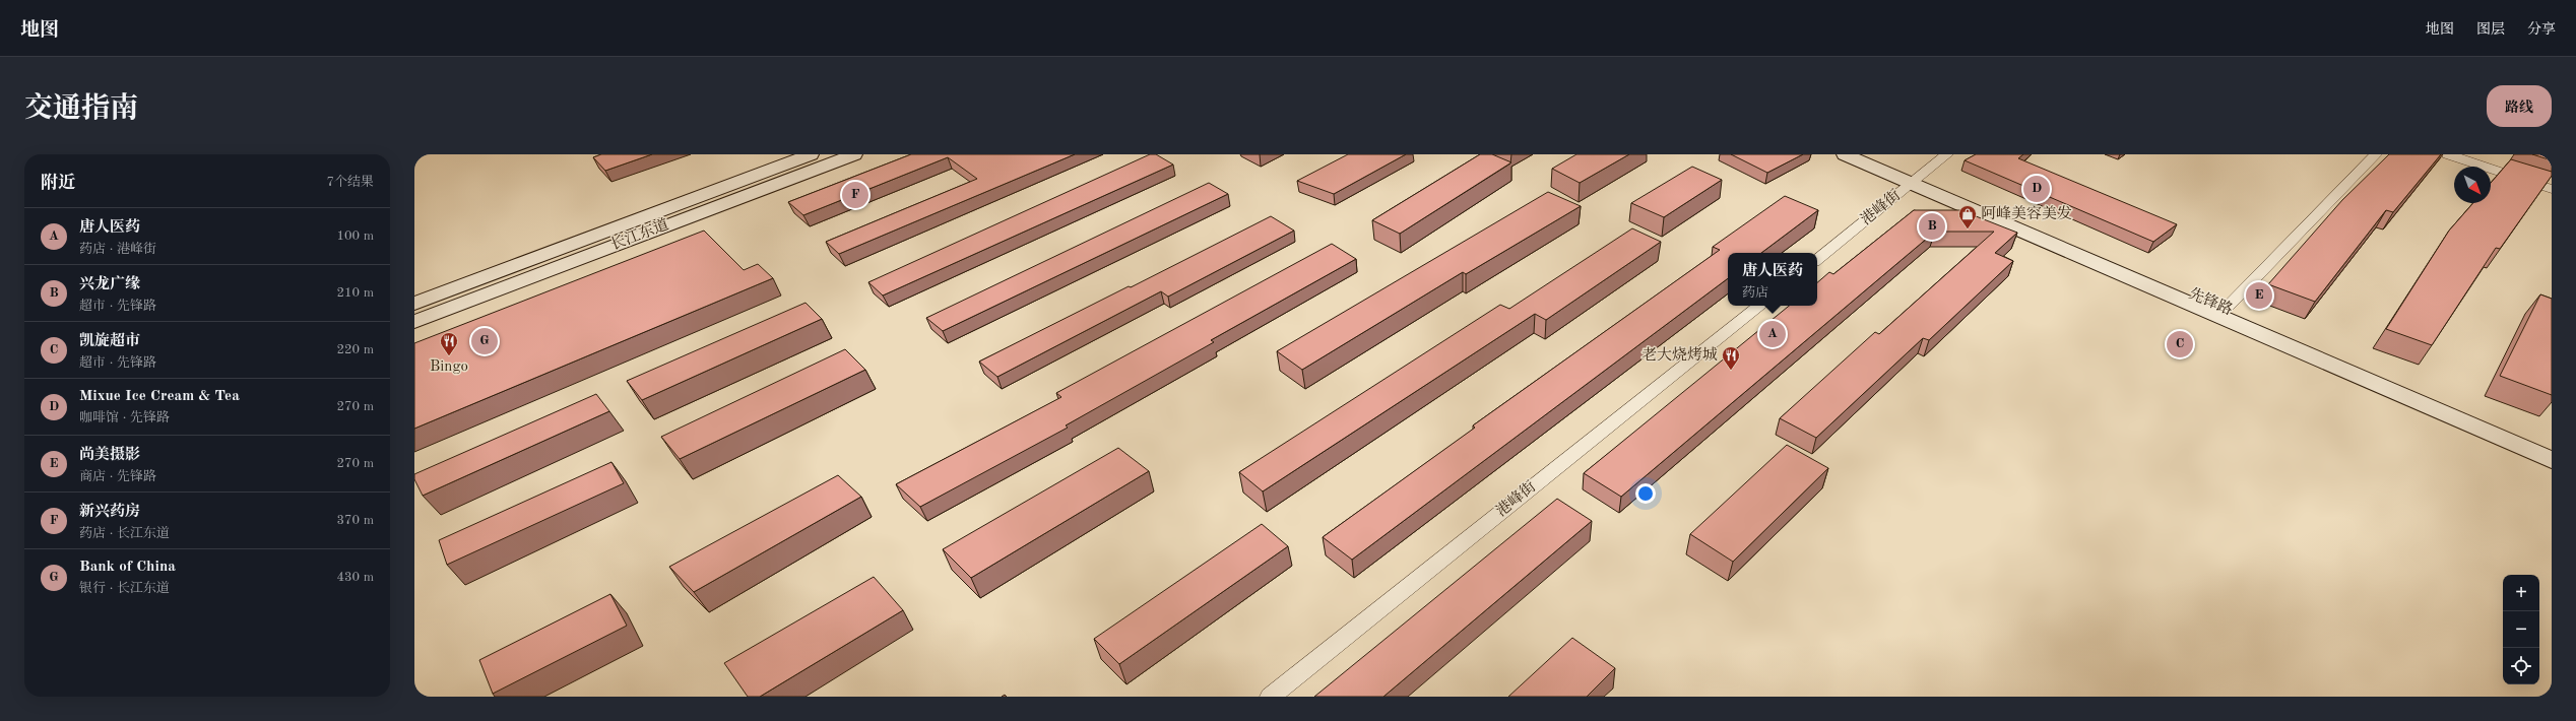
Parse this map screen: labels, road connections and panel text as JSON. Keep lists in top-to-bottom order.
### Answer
{
  "streets": {
    "street": ["港峰街", "长江东道", "先锋路"]
  },
  "crossings": [
    ["港峰街", "先锋路"]
  ],
  "places": {
    "shop": ["阿峰美容美发"],
    "restaurant": ["Bingo", "老大烧烤城"]
  },
  "north": "bottom right",
  "page": {
    "header": "地图",
    "nav": ["地图", "图层", "分享"],
    "title": "交通指南",
    "buttons": "路线",
    "heading": ["附近", "7个结果"],
    "pins": [
      "D",
      "F",
      "B",
      "E",
      "A",
      "G",
      "C"
    ],
    "list": [
      {
        "mark": "A",
        "name": "唐人医药",
        "note": "药店 · 港峰街",
        "value": "100 m"
      },
      {
        "mark": "B",
        "name": "兴龙广缘",
        "note": "超市 · 先锋路",
        "value": "210 m"
      },
      {
        "mark": "C",
        "name": "凯旋超市",
        "note": "超市 · 先锋路",
        "value": "220 m"
      },
      {
        "mark": "D",
        "name": "Mixue Ice Cream & Tea",
        "note": "咖啡馆 · 先锋路",
        "value": "270 m"
      },
      {
        "mark": "E",
        "name": "尚美摄影",
        "note": "商店 · 先锋路",
        "value": "270 m"
      },
      {
        "mark": "F",
        "name": "新兴药房",
        "note": "药店 · 长江东道",
        "value": "370 m"
      },
      {
        "mark": "G",
        "name": "Bank of China",
        "note": "银行 · 长江东道",
        "value": "430 m"
      }
    ],
    "popup": ["唐人医药", "药店"],
    "map_buttons": ["+", "−"]
  }
}
